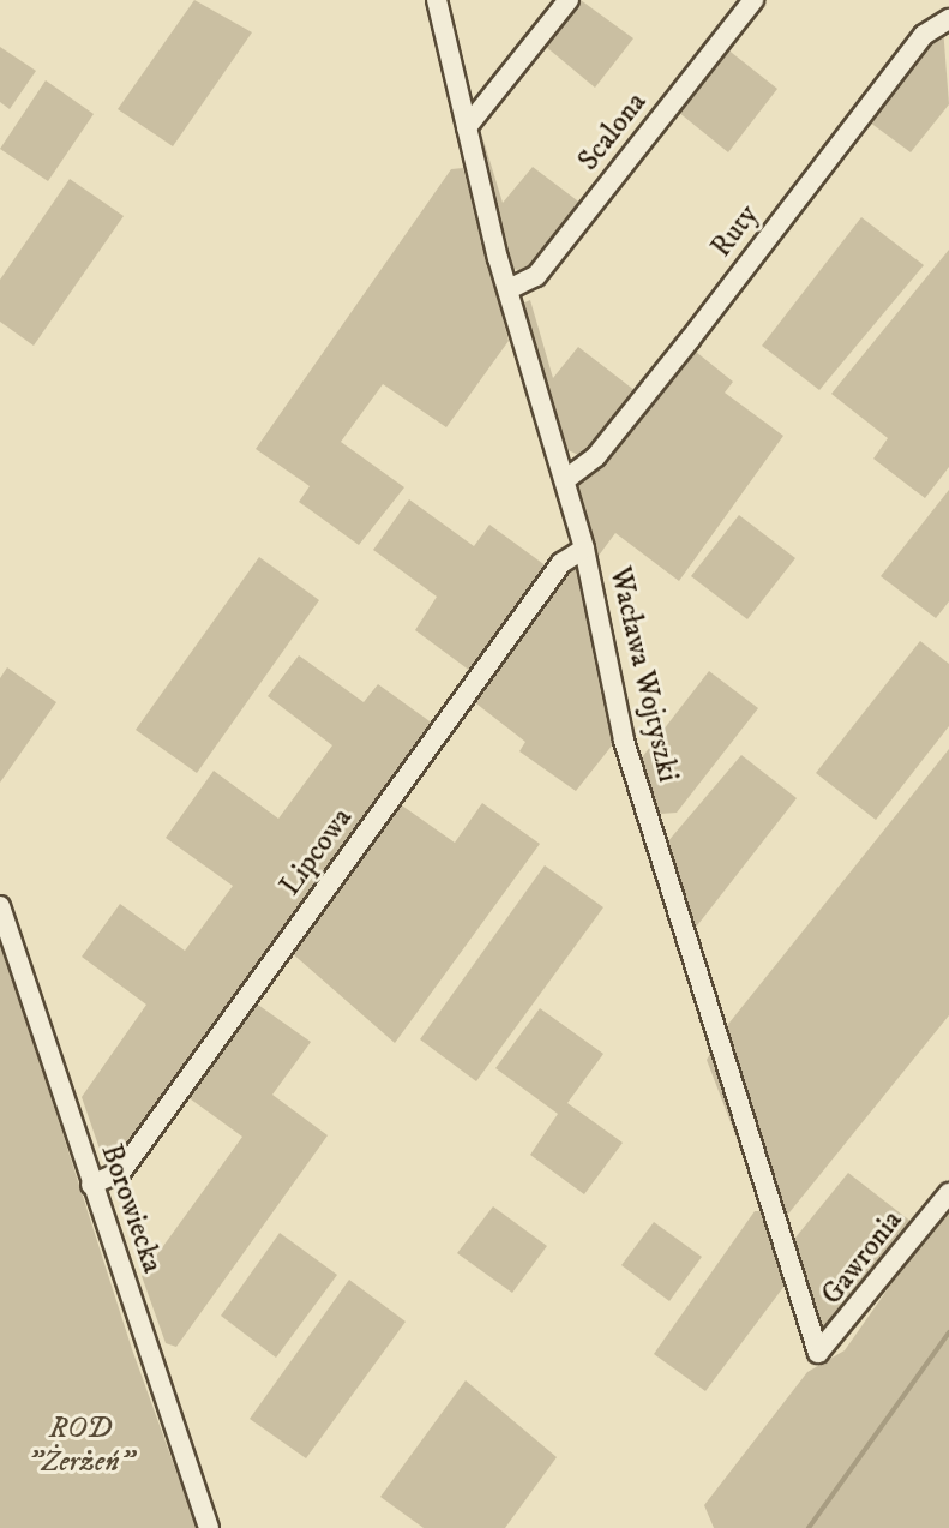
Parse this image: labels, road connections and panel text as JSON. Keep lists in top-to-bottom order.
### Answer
{
  "streets": {
    "street": [
      "Scalona",
      "Ruty",
      "Wacława Wojtyszki",
      "Lipcowa",
      "Borowiecka",
      "Gawronia"
    ]
  },
  "crossings": [
    ["Scalona", "Wacława Wojtyszki"],
    ["Ruty", "Wacława Wojtyszki"],
    ["Wacława Wojtyszki", "Lipcowa"],
    ["Wacława Wojtyszki", "Gawronia"],
    ["Lipcowa", "Borowiecka"]
  ],
  "parks": ["ROD \"Żerżeń\""]
}
